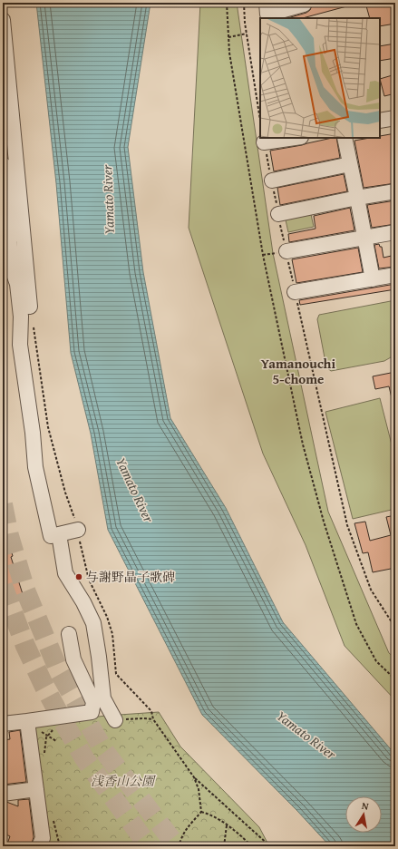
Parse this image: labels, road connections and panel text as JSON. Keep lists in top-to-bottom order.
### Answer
{
  "districts": ["Yamanouchi 5-chome"],
  "water": ["Yamato River"],
  "parks": ["浅香山公園"],
  "places": ["与謝野晶子歌碑"],
  "north": "top"
}
